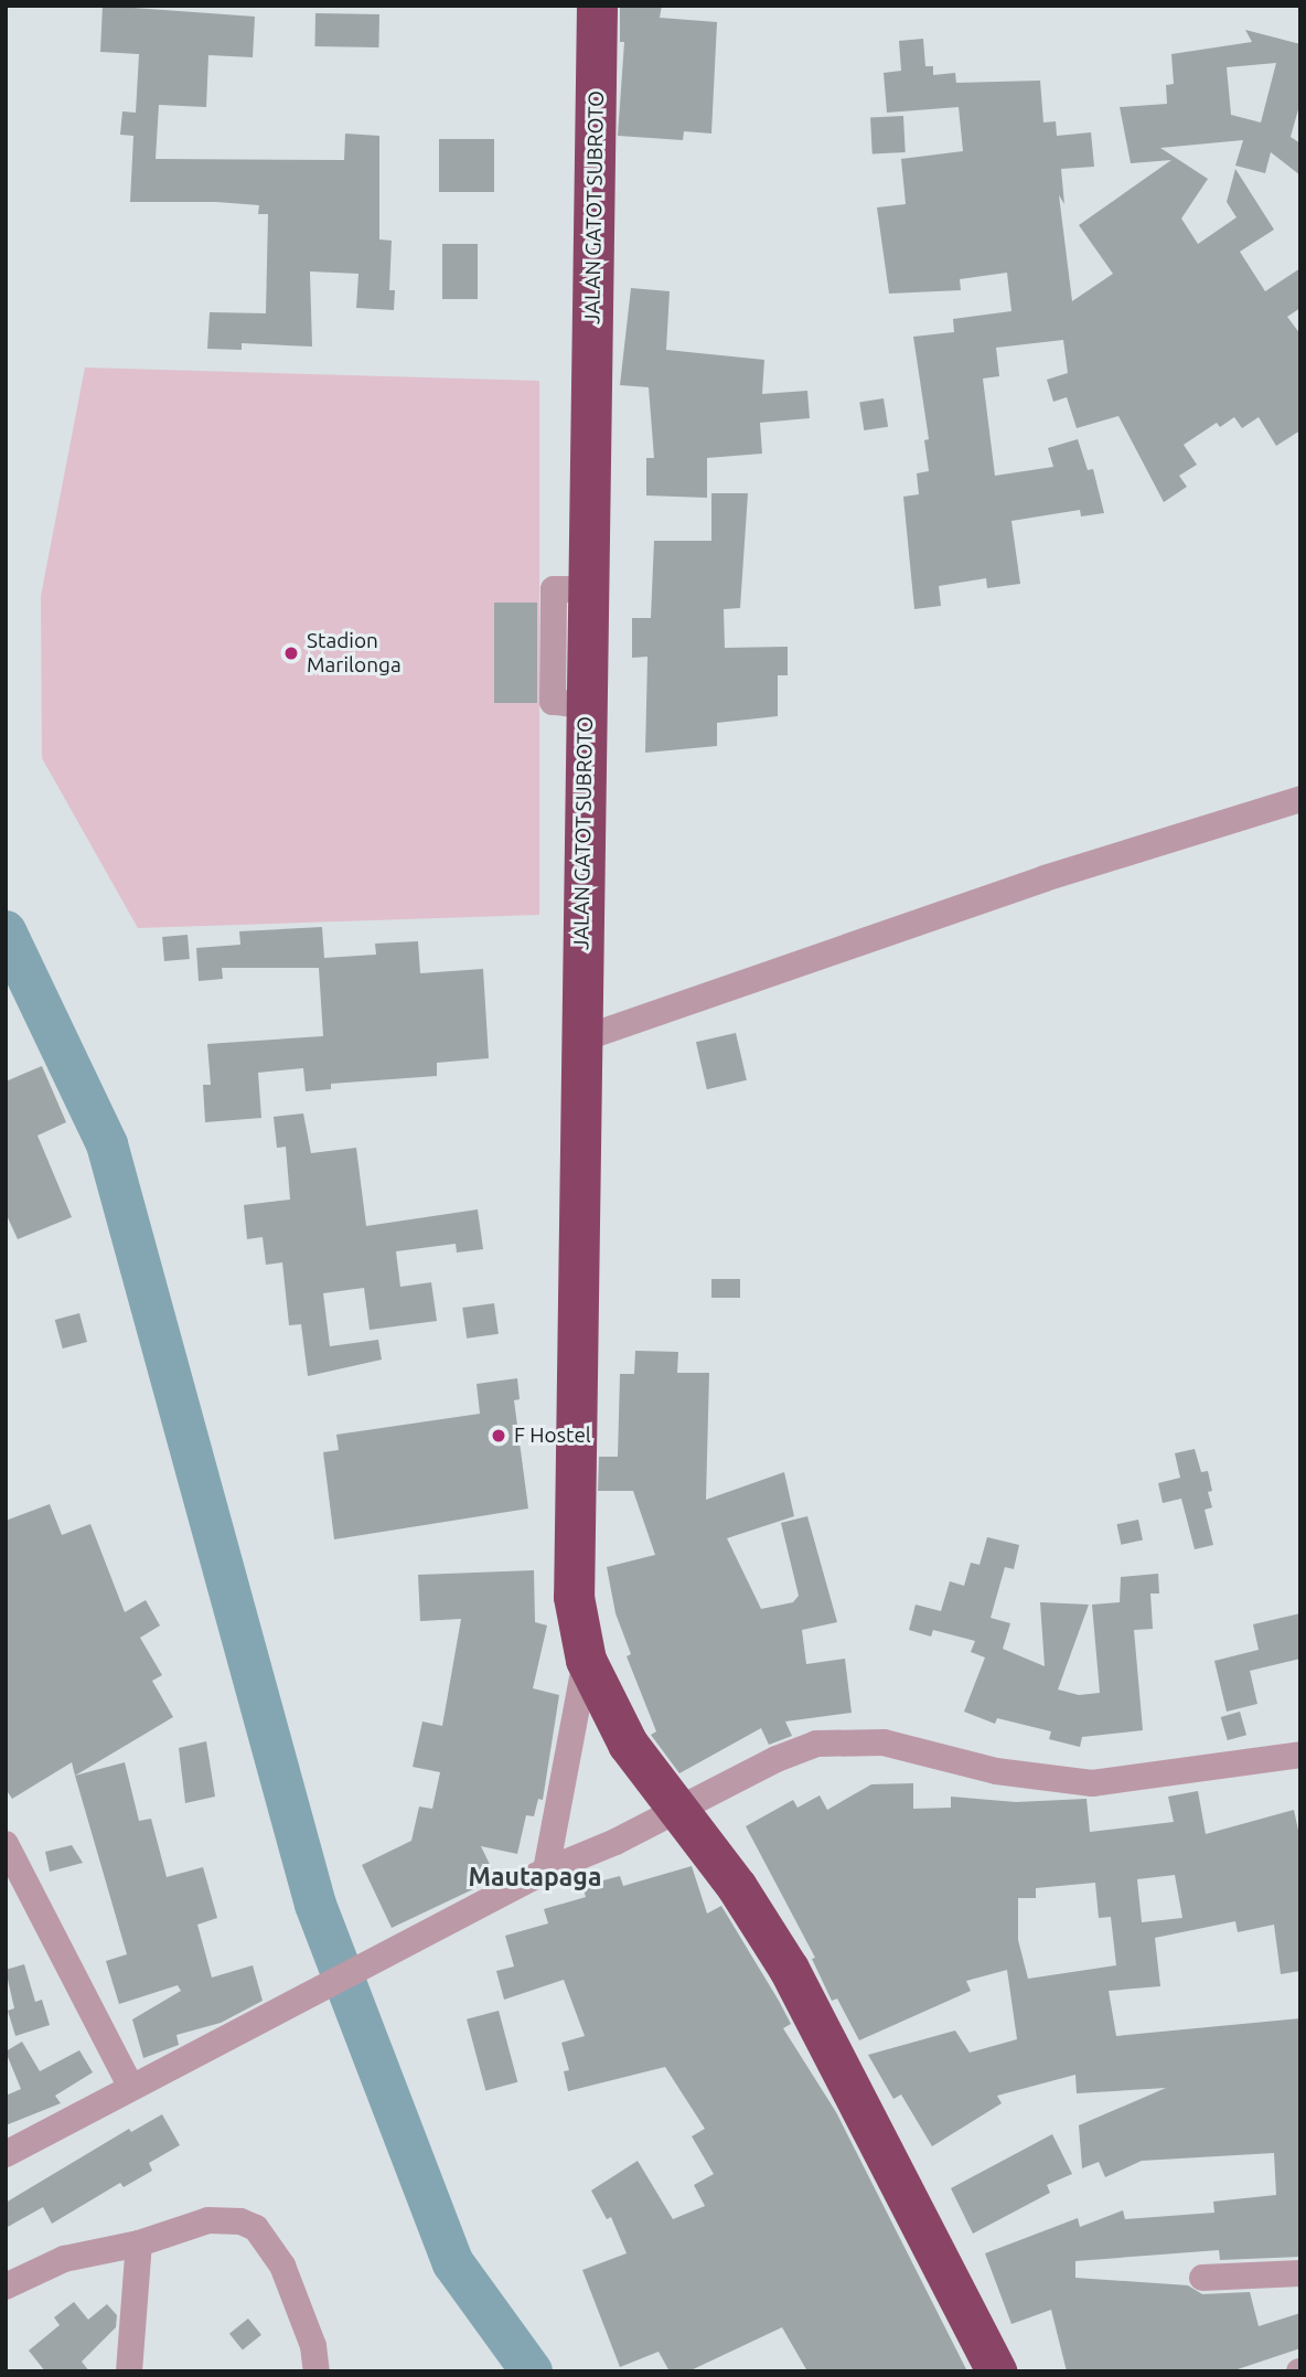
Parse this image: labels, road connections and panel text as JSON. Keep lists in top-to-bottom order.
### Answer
{
  "streets": {
    "highway": ["JALAN GATOT SUBROTO"]
  },
  "districts": ["Mautapaga"],
  "places": ["Stadion Marilonga", "F Hostel"]
}
